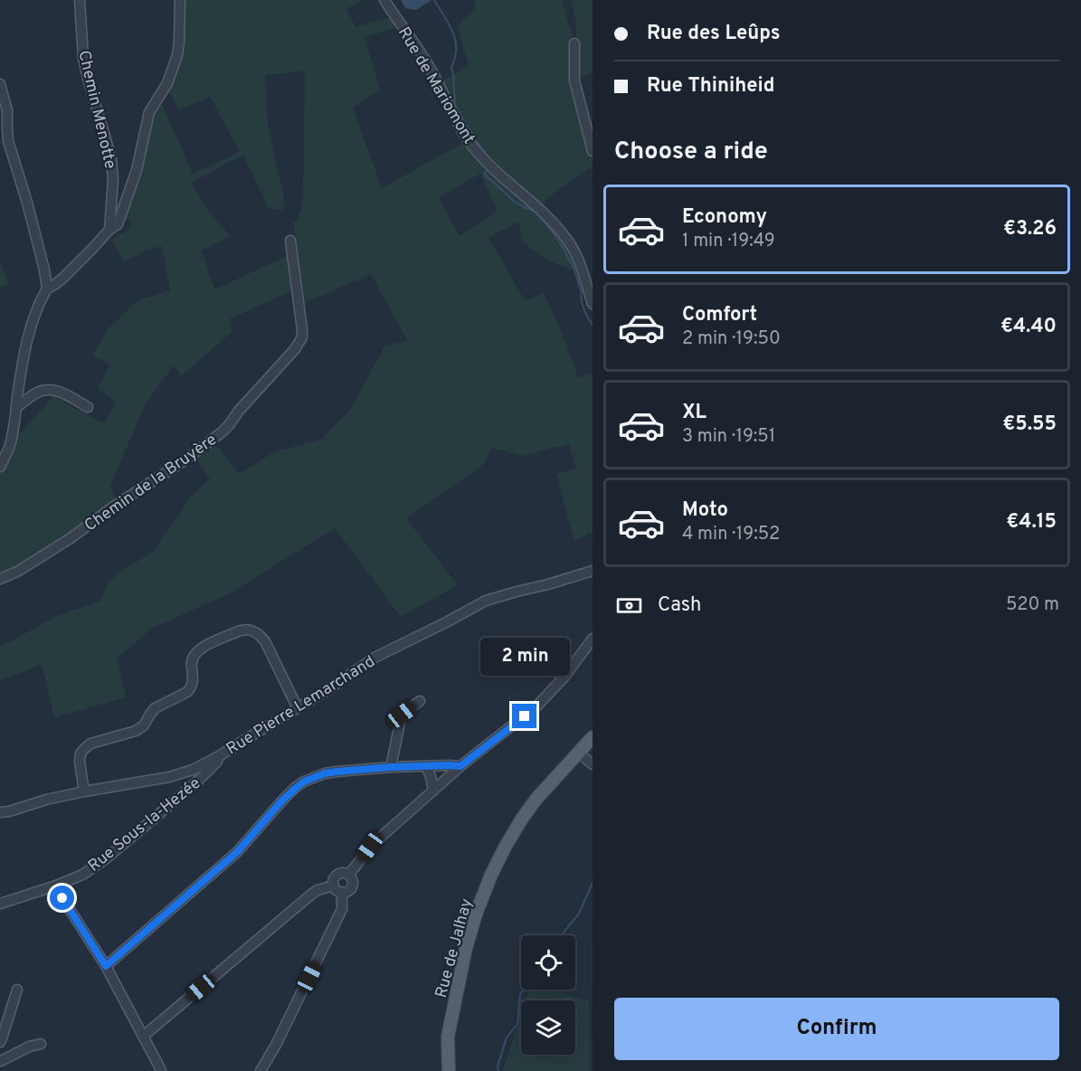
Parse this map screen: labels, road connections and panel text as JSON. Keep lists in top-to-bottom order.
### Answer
{
  "streets": {
    "main road": ["Rue de Jalhay"],
    "street": [
      "Rue de Mariomont",
      "Chemin Menotte",
      "Chemin de la Bruyère",
      "Rue Pierre Lemarchand",
      "Rue Sous-la-Hezée"
    ]
  },
  "crossings": [
    ["Rue Pierre Lemarchand", "Rue Sous-la-Hezée"]
  ],
  "page": {
    "banner": ["Rue des Leûps", "Rue Thiniheid"],
    "heading": "Choose a ride",
    "list": [
      {
        "name": "Economy",
        "note": "1 min · 19:49",
        "value": "€3.26"
      },
      {
        "name": "Comfort",
        "note": "2 min · 19:50",
        "value": "€4.40"
      },
      {
        "name": "XL",
        "note": "3 min · 19:51",
        "value": "€5.55"
      },
      {
        "name": "Moto",
        "note": "4 min · 19:52",
        "value": "€4.15"
      }
    ],
    "pay": ["Cash", "520 m"],
    "bubble": "2 min",
    "buttons": "Confirm"
  }
}
